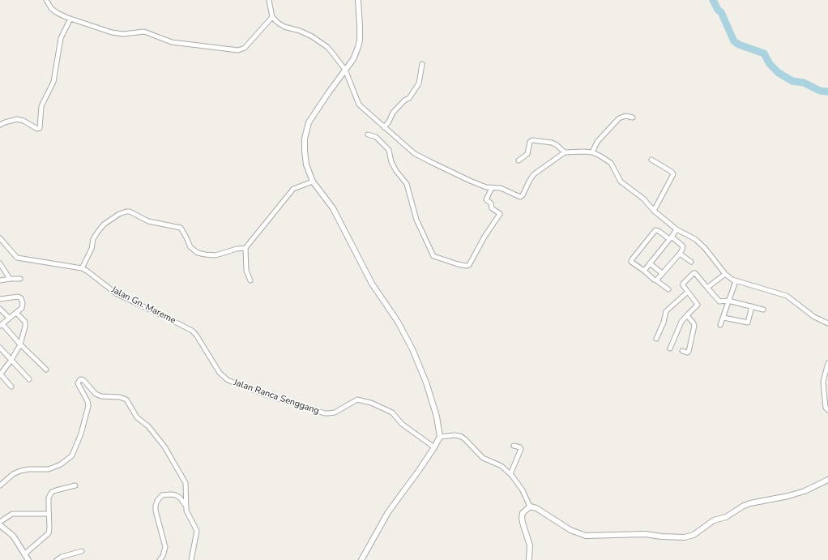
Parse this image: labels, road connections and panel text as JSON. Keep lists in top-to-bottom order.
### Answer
{
  "streets": {
    "street": ["Jalan Gn. Mareme", "Jalan Ranca Senggang"]
  },
  "crossings": [
    ["Jalan Gn. Mareme", "Jalan Ranca Senggang"]
  ]
}
